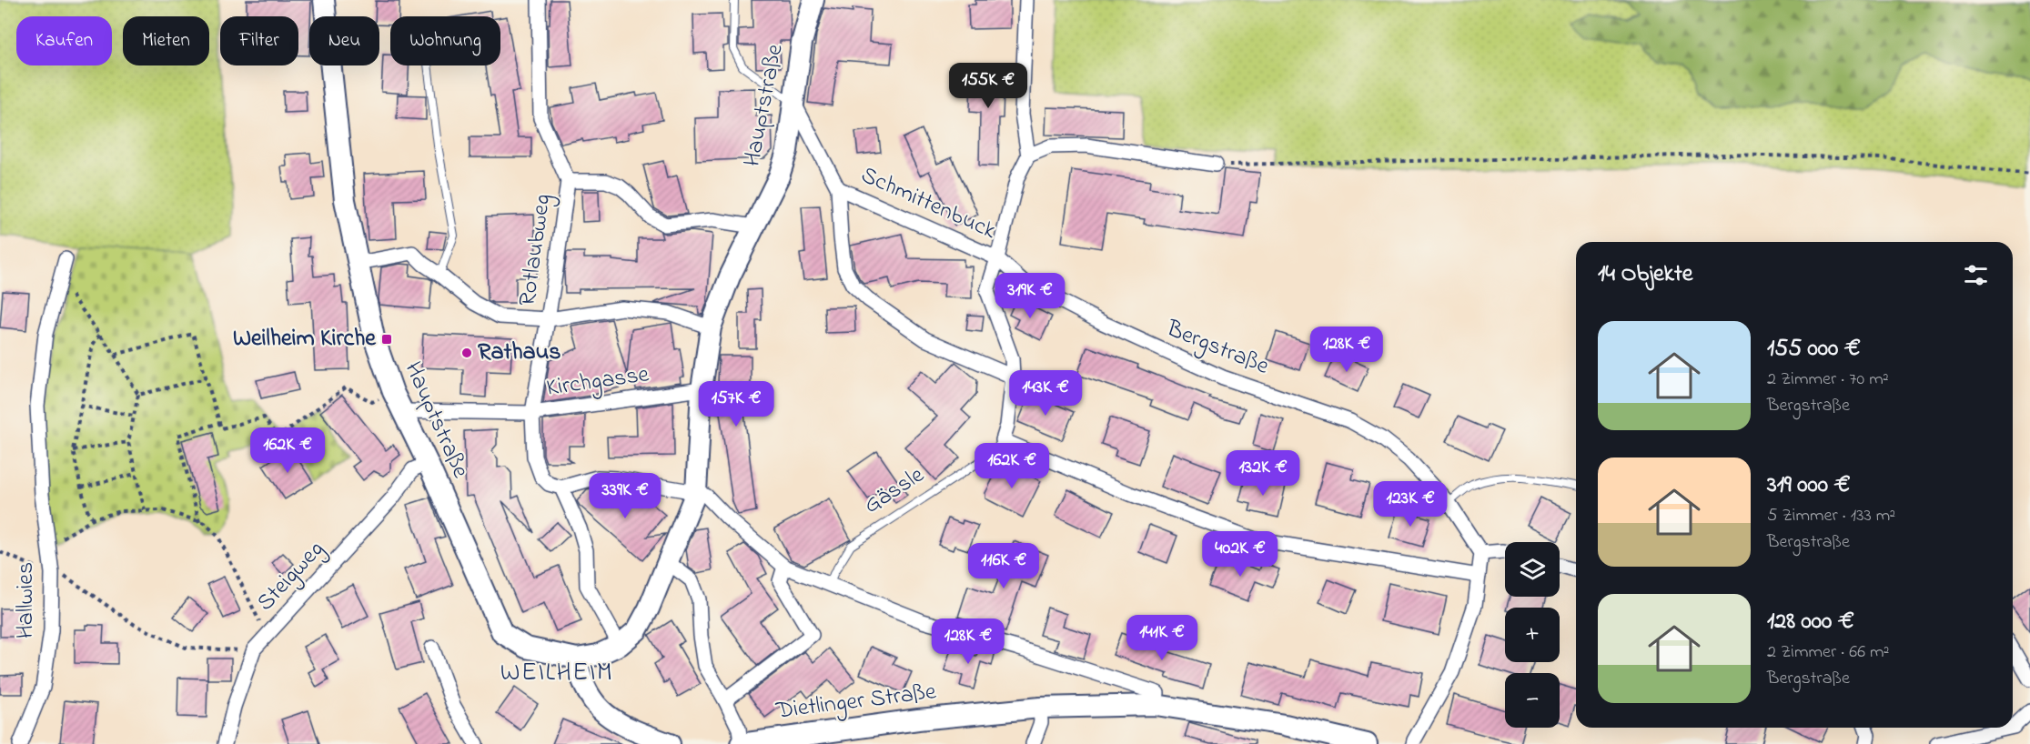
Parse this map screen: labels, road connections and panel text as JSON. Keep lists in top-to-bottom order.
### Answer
{
  "streets": {
    "street": [
      "Hauptstraße",
      "Schmittenbuck",
      "Rotlaubweg",
      "Bergstraße",
      "Kirchgasse",
      "Steigweg",
      "Hallwies",
      "Dietlinger Straße"
    ],
    "lane": ["Gässle"]
  },
  "crossings": [
    ["Hauptstraße", "Schmittenbuck"],
    ["Hauptstraße", "Kirchgasse"],
    ["Hauptstraße", "Steigweg"],
    ["Schmittenbuck", "Bergstraße"],
    ["Rotlaubweg", "Kirchgasse"]
  ],
  "districts": ["WEILHEIM"],
  "places": {
    "transit": ["Weilheim Kirche"],
    "other": ["Rathaus"]
  },
  "page": {
    "chip": [
      "Kaufen",
      "Mieten",
      "Filter",
      "Neu",
      "Wohnung"
    ],
    "price": [
      "155K €",
      "319K €",
      "128K €",
      "143K €",
      "157K €",
      "162K €",
      "162K €",
      "132K €",
      "339K €",
      "123K €",
      "402K €",
      "116K €",
      "141K €",
      "128K €"
    ],
    "heading": "14 Objekte",
    "list": [
      {
        "name": "155 000 €",
        "note": "2 Zimmer · 70 m² · Bergstraße"
      },
      {
        "name": "319 000 €",
        "note": "5 Zimmer · 133 m² · Bergstraße"
      },
      {
        "name": "128 000 €",
        "note": "2 Zimmer · 66 m² · Bergstraße"
      }
    ],
    "map_buttons": ["+", "−"]
  }
}
